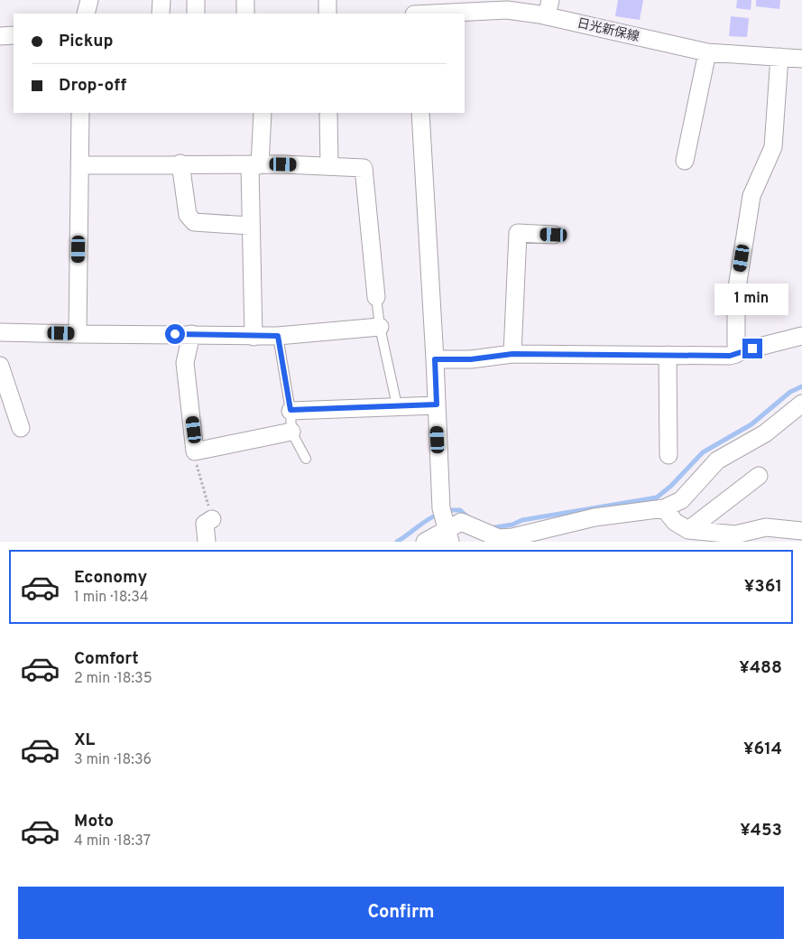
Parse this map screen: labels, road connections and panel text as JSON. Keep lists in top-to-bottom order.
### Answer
{
  "streets": {
    "street": ["日光新保線"]
  },
  "page": {
    "banner": ["Pickup", "Drop-off"],
    "bubble": "1 min",
    "list": [
      {
        "name": "Economy",
        "note": "1 min · 18:34",
        "value": "¥361"
      },
      {
        "name": "Comfort",
        "note": "2 min · 18:35",
        "value": "¥488"
      },
      {
        "name": "XL",
        "note": "3 min · 18:36",
        "value": "¥614"
      },
      {
        "name": "Moto",
        "note": "4 min · 18:37",
        "value": "¥453"
      }
    ],
    "buttons": "Confirm"
  }
}
